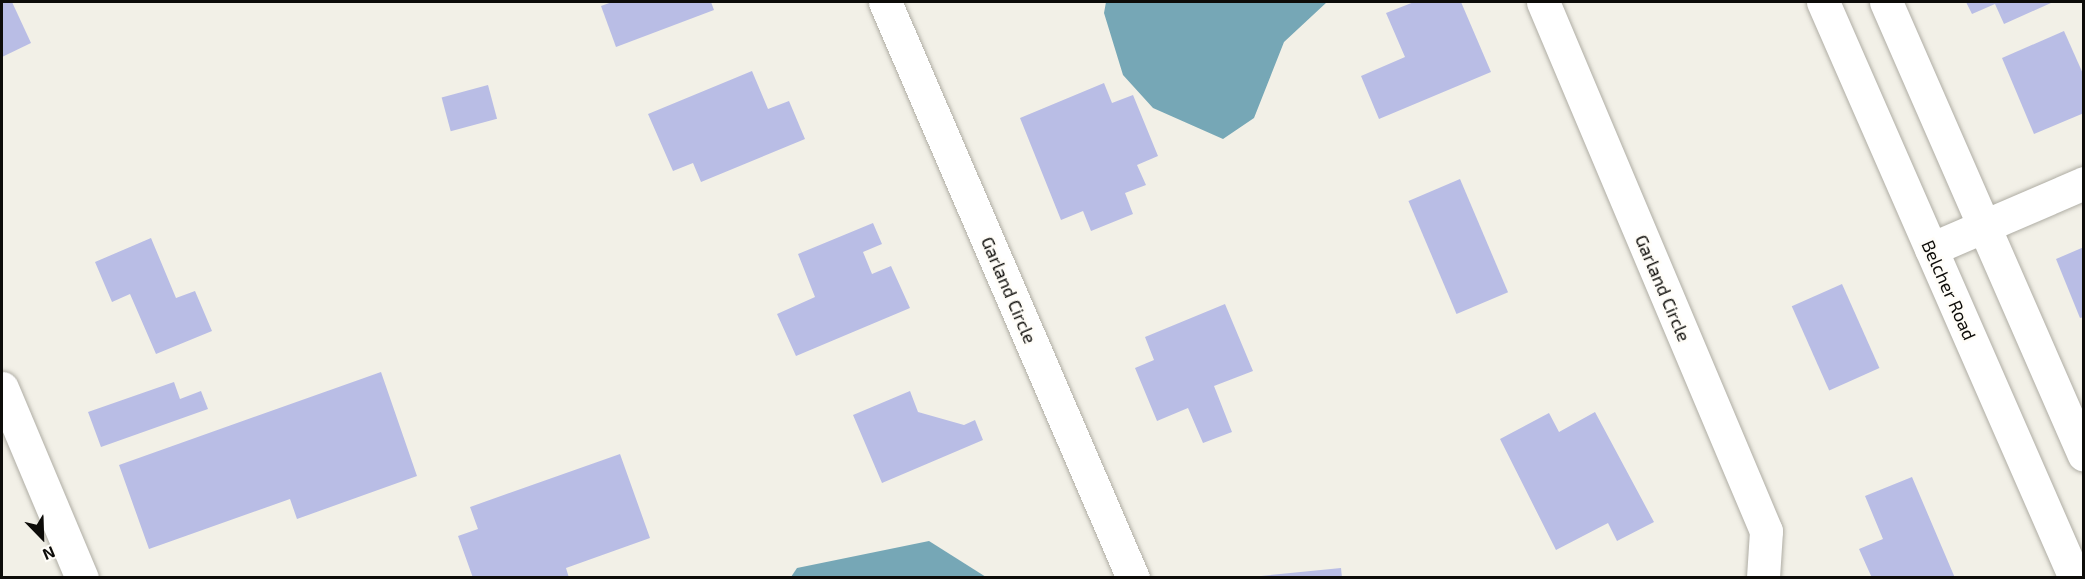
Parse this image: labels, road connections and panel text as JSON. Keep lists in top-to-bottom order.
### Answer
{
  "streets": {
    "street": ["Garland Circle", "Belcher Road"]
  },
  "north": "bottom right"
}
